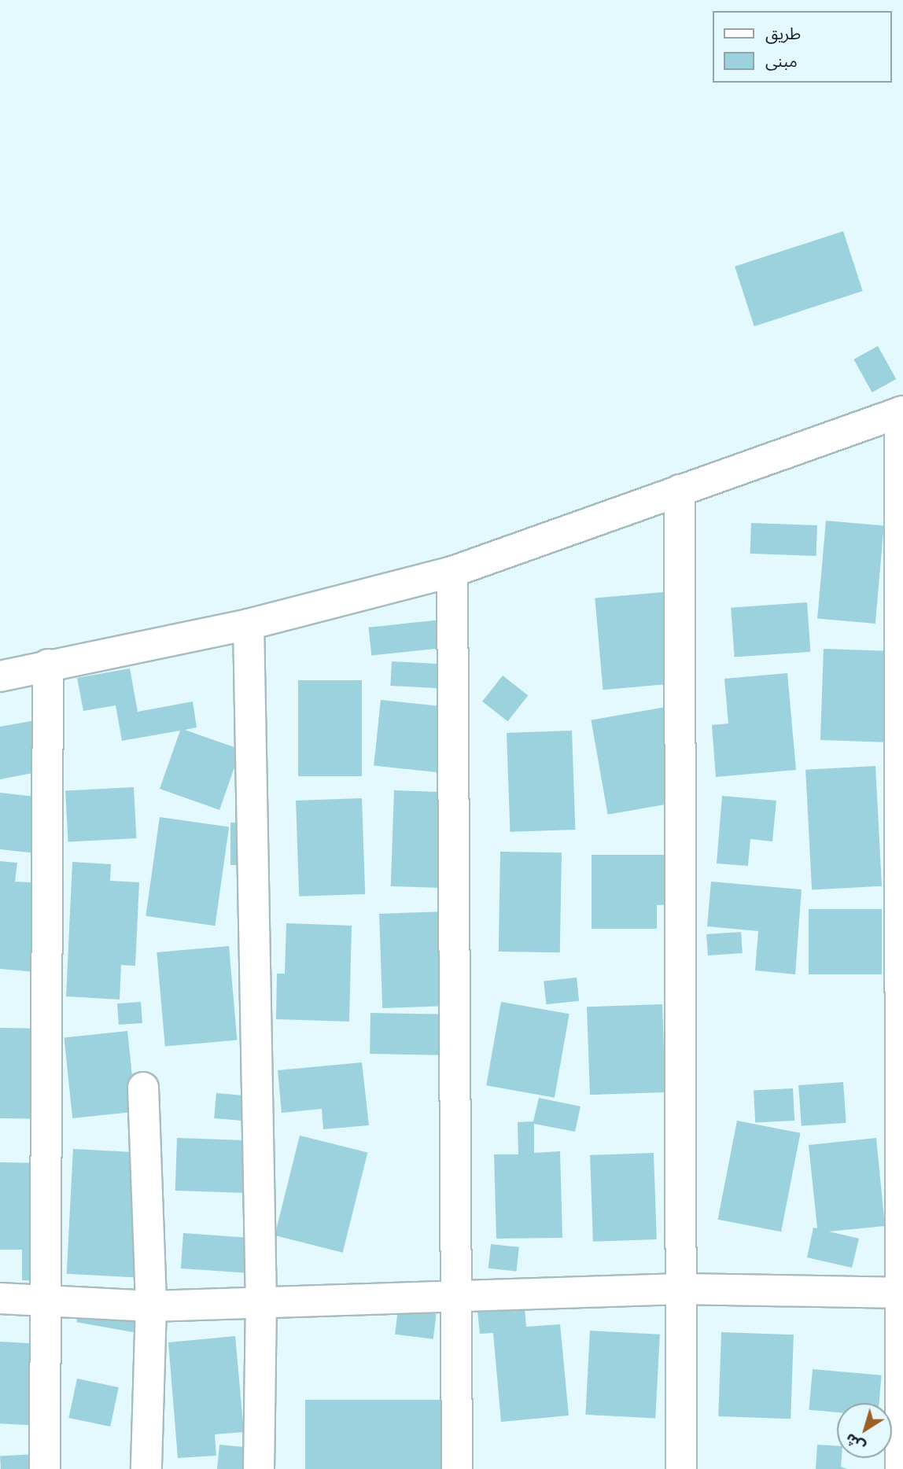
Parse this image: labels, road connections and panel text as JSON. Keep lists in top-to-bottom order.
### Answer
{
  "legend": ["طريق", "مبنى"],
  "north": "bottom left"
}
